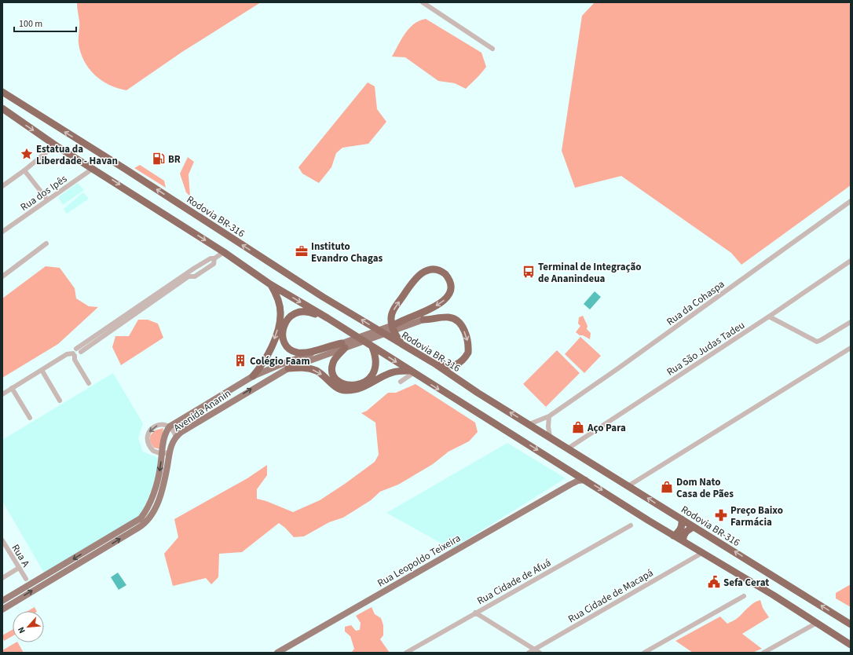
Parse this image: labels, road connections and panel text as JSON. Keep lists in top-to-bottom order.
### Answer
{
  "streets": {
    "highway": ["Rodovia BR-316"],
    "main road": ["Avenida Ananin", "Rua Leopoldo Teixeira"],
    "street": [
      "Rua dos Ipês",
      "Rua da Cohaspa",
      "Rua São Judas Tadeu",
      "Rua A",
      "Rua Cidade de Afuá",
      "Rua Cidade de Macapá"
    ]
  },
  "crossings": [
    ["Rodovia BR-316", "Rua da Cohaspa"],
    ["Rodovia BR-316", "Rua São Judas Tadeu"]
  ],
  "places": {
    "place": ["Estatua da Liberdade - Havan"],
    "fuel station": ["BR"],
    "office": ["Instituto Evandro Chagas"],
    "bus stop": ["Terminal de Integração de Ananindeua"],
    "building": ["Colégio Faam"],
    "shop": ["Aço Para", "Dom Nato Casa de Pães"],
    "pharmacy": ["Preço Baixo Farmácia"],
    "public building": ["Sefa Cerat"]
  },
  "scale_bar": "100 m",
  "north": "bottom left"
}
